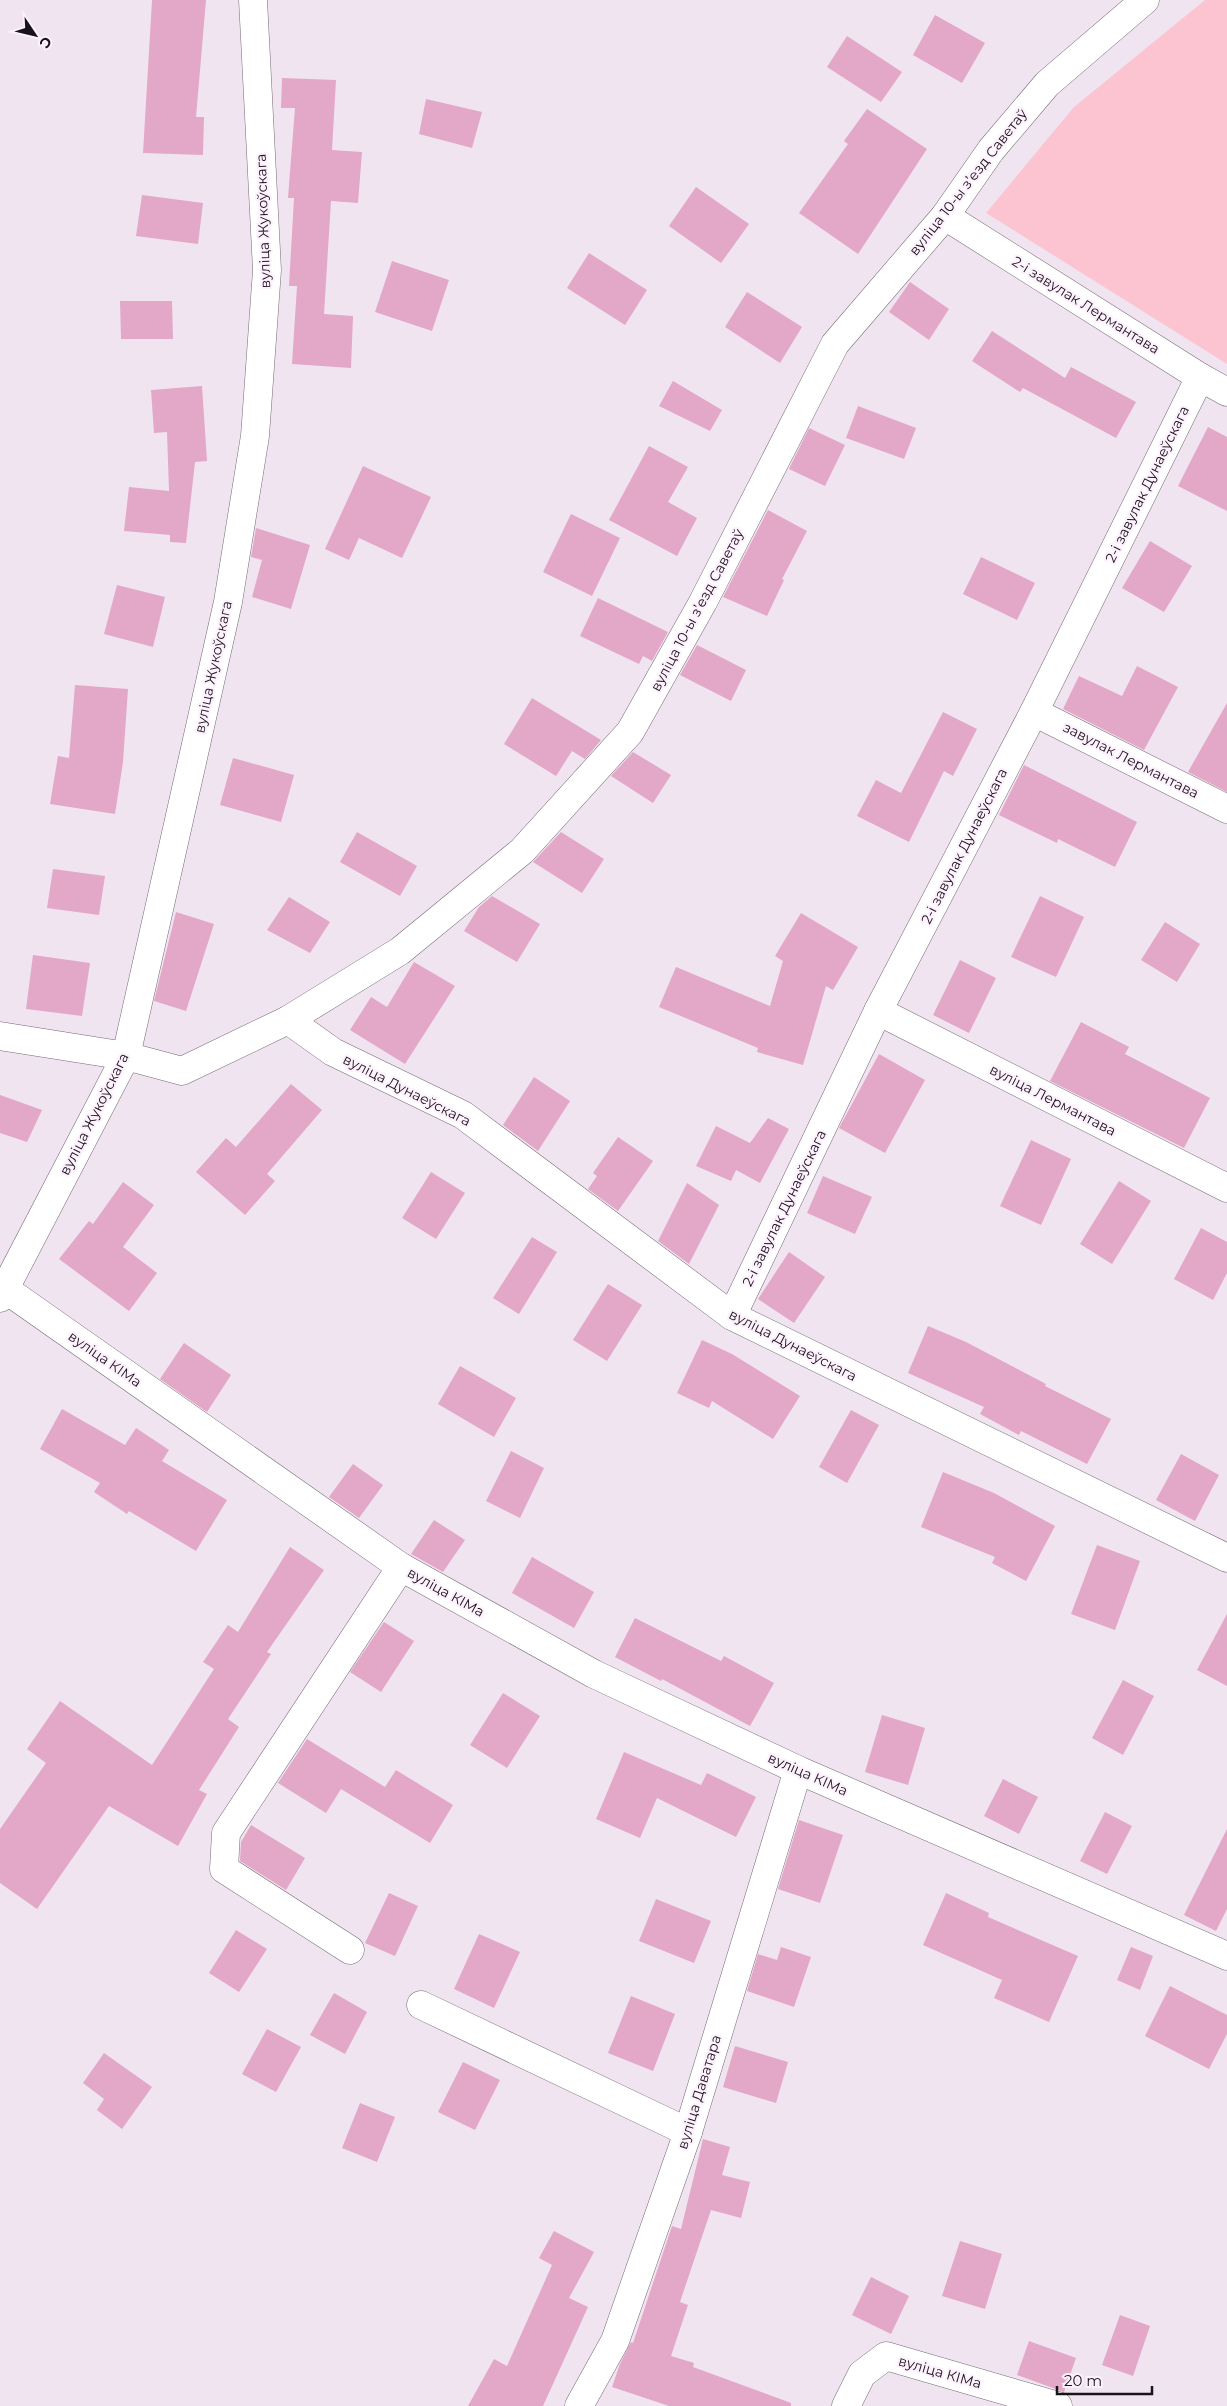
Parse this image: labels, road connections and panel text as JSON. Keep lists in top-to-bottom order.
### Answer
{
  "streets": {
    "street": [
      "вуліца 10-ы зʼезд Саветаў",
      "вуліца Жукоўскага",
      "2-і завулак Лермантава",
      "2-і завулак Дунаеўскага",
      "завулак Лермантава",
      "вуліца Дунаеўскага",
      "вуліца Лермантава",
      "вуліца КІМа",
      "вуліца Даватара"
    ]
  },
  "crossings": [
    ["вуліца 10-ы зʼезд Саветаў", "вуліца Жукоўскага"],
    ["вуліца 10-ы зʼезд Саветаў", "2-і завулак Лермантава"],
    ["вуліца 10-ы зʼезд Саветаў", "вуліца Дунаеўскага"],
    ["вуліца Жукоўскага", "вуліца КІМа"],
    ["2-і завулак Лермантава", "2-і завулак Дунаеўскага"],
    ["2-і завулак Дунаеўскага", "завулак Лермантава"],
    ["2-і завулак Дунаеўскага", "вуліца Дунаеўскага"],
    ["2-і завулак Дунаеўскага", "вуліца Лермантава"],
    ["вуліца КІМа", "вуліца Даватара"]
  ],
  "scale_bar": "20 m",
  "north": "bottom right"
}
